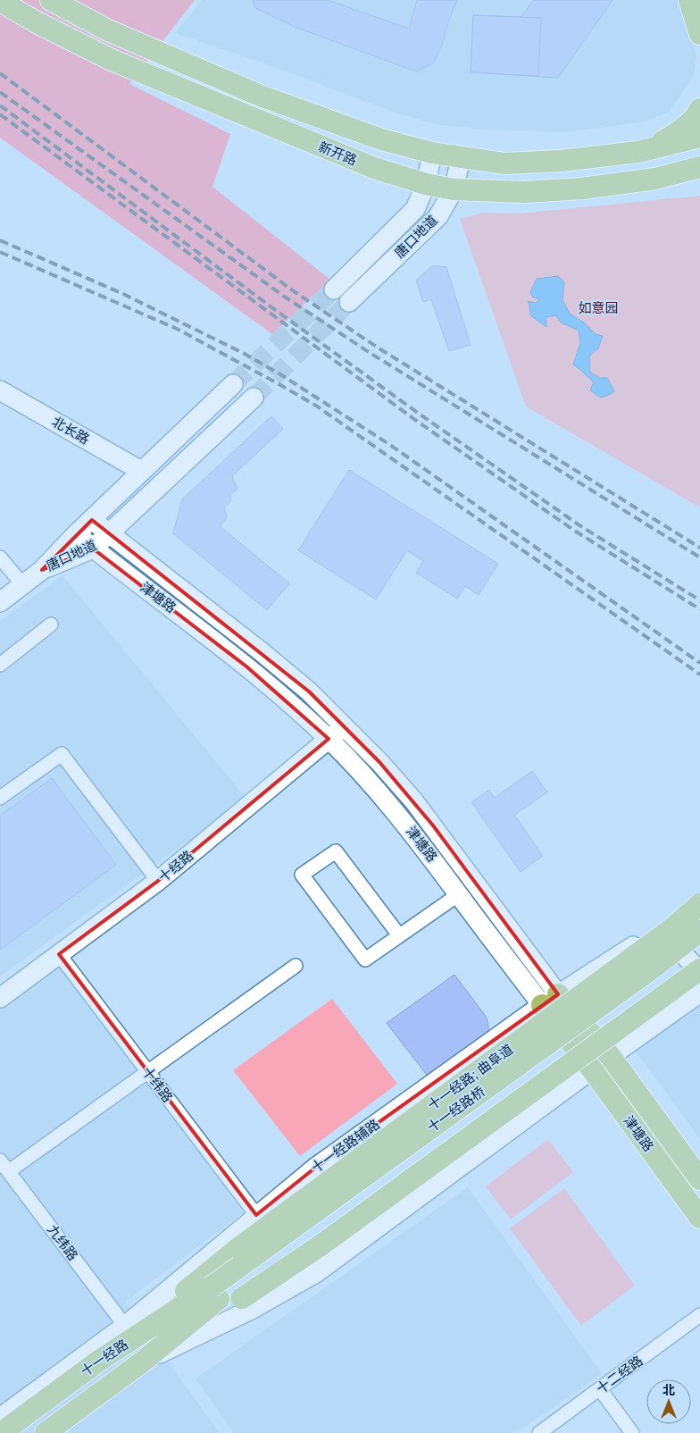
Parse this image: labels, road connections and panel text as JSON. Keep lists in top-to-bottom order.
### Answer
{
  "streets": {
    "main road": [
      "新开路",
      "唐口地道",
      "北长路",
      "津塘路",
      "十经路",
      "十一经路; 曲阜道",
      "十一经路桥",
      "十一经路辅路",
      "十一经路"
    ],
    "street": ["十纬路", "九纬路", "十二经路"]
  },
  "crossings": [
    ["新开路", "唐口地道"],
    ["唐口地道", "北长路"],
    ["唐口地道", "津塘路"],
    ["津塘路", "十经路"],
    ["津塘路", "十一经路辅路"],
    ["十经路", "十纬路"],
    ["十一经路; 曲阜道", "十一经路"],
    ["十纬路", "十一经路辅路"],
    ["十一经路桥", "十一经路"],
    ["十一经路辅路", "九纬路"]
  ],
  "parks": ["如意园"],
  "north": "top"
}
